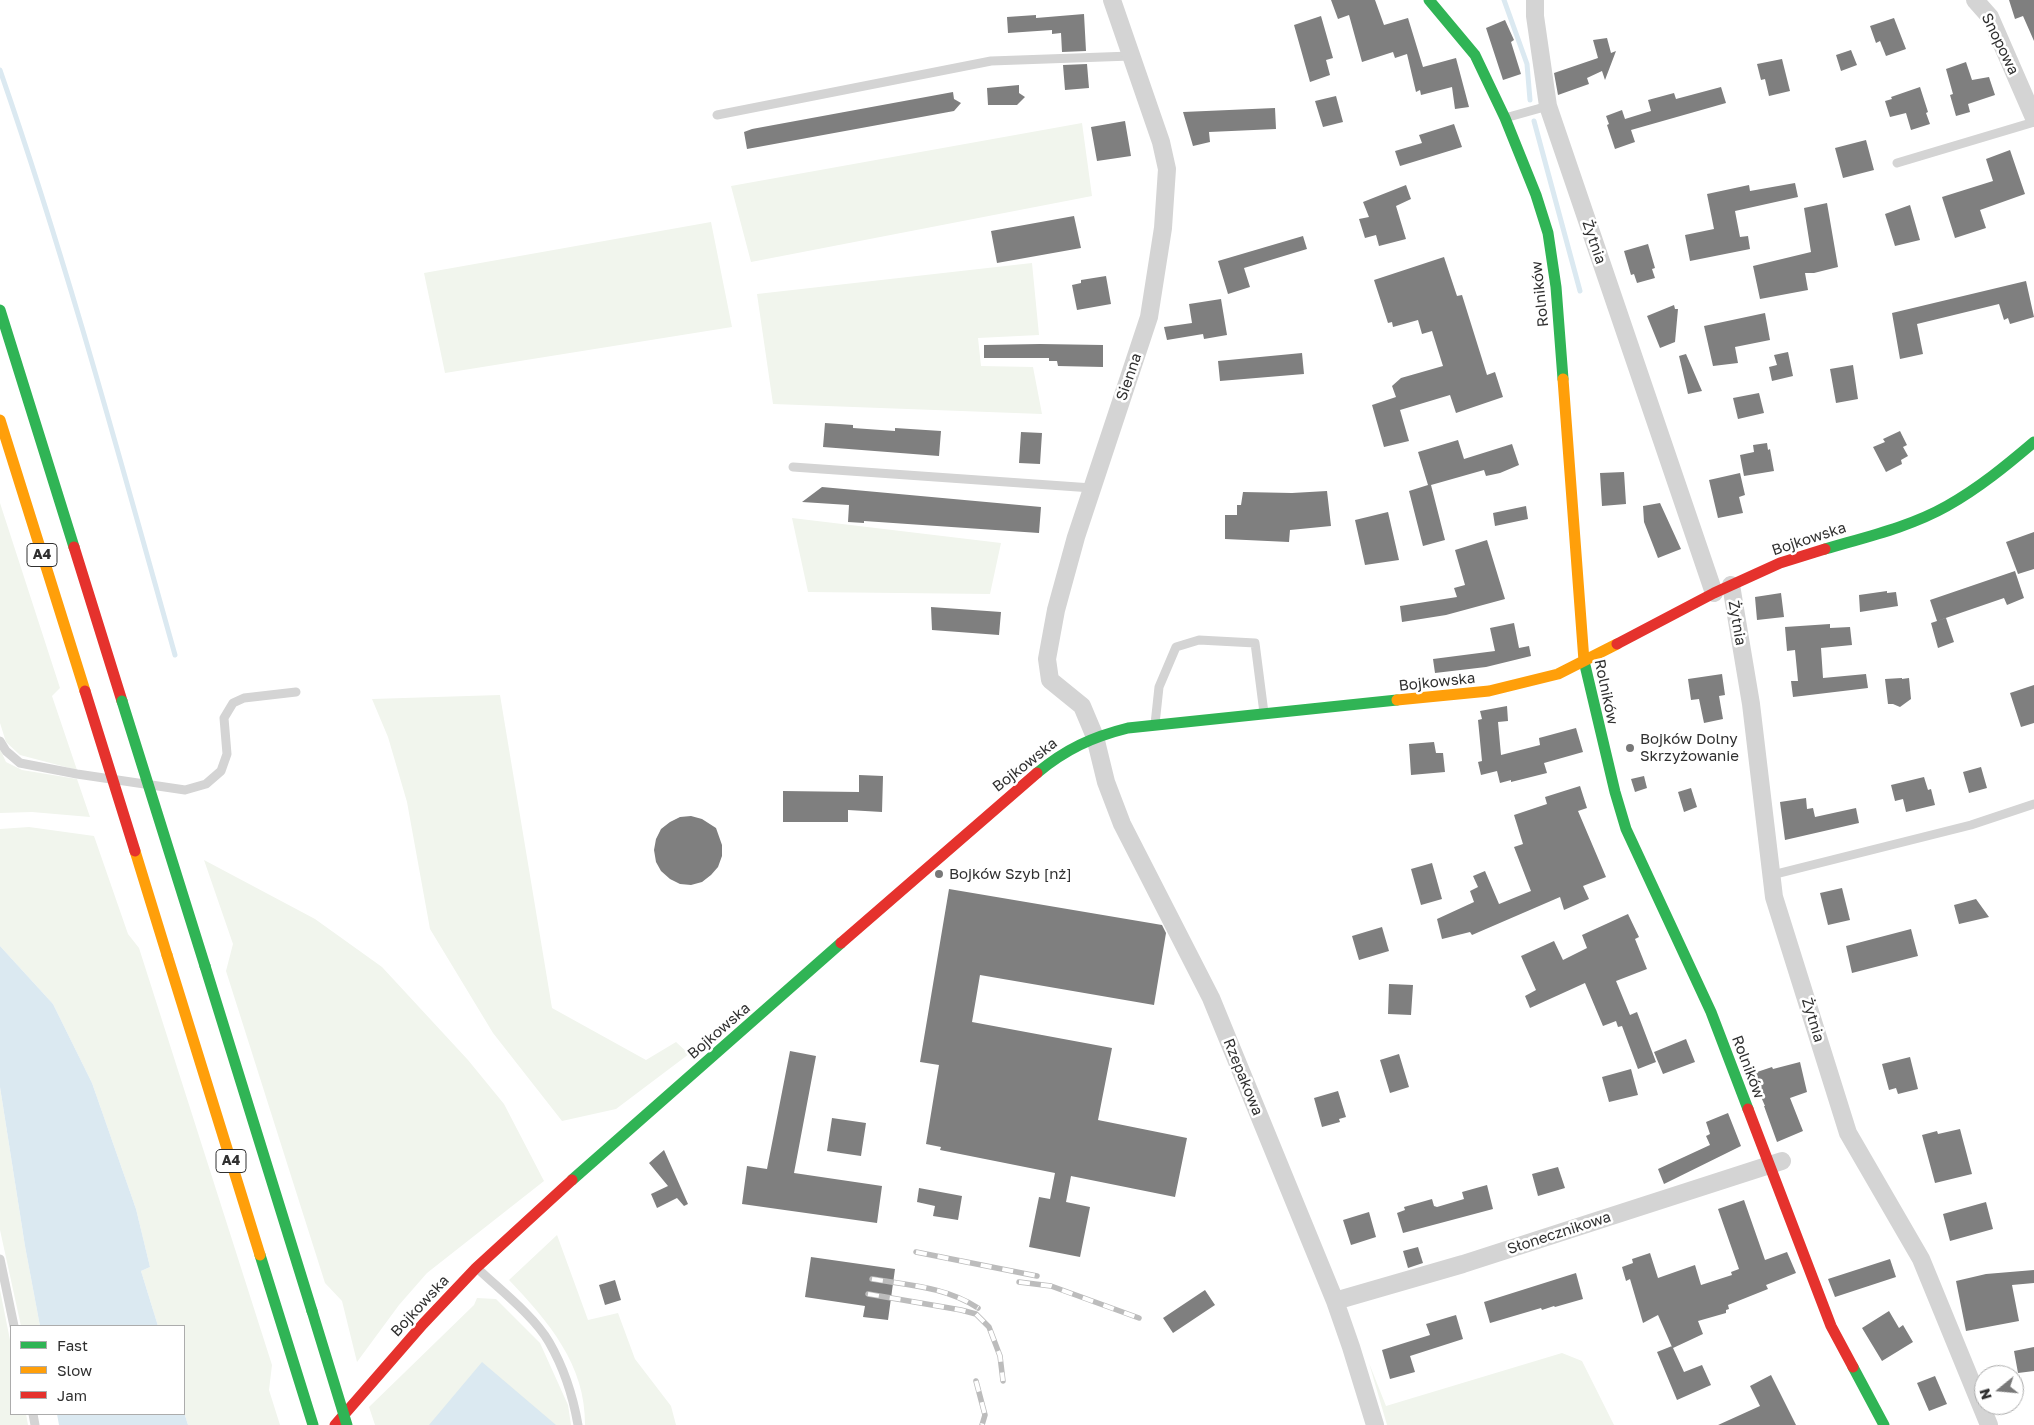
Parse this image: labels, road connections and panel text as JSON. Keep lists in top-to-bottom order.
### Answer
{
  "streets": {
    "main road": ["Rolników", "Bojkowska", "A4"],
    "street": [
      "Snopowa",
      "Żytnia",
      "Sienna",
      "Rzepakowa",
      "Słonecznikowa"
    ]
  },
  "crossings": [
    ["Żytnia", "Bojkowska"],
    ["Rolników", "Bojkowska"],
    ["Rolników", "Słonecznikowa"],
    ["Sienna", "Bojkowska"],
    ["Sienna", "Rzepakowa"],
    ["Bojkowska", "Rzepakowa"],
    ["Rzepakowa", "Słonecznikowa"]
  ],
  "places": ["Bojków Dolny Skrzyżowanie", "Bojków Szyb [nż]"],
  "legend": ["Fast", "Slow", "Jam"],
  "north": "left"
}
